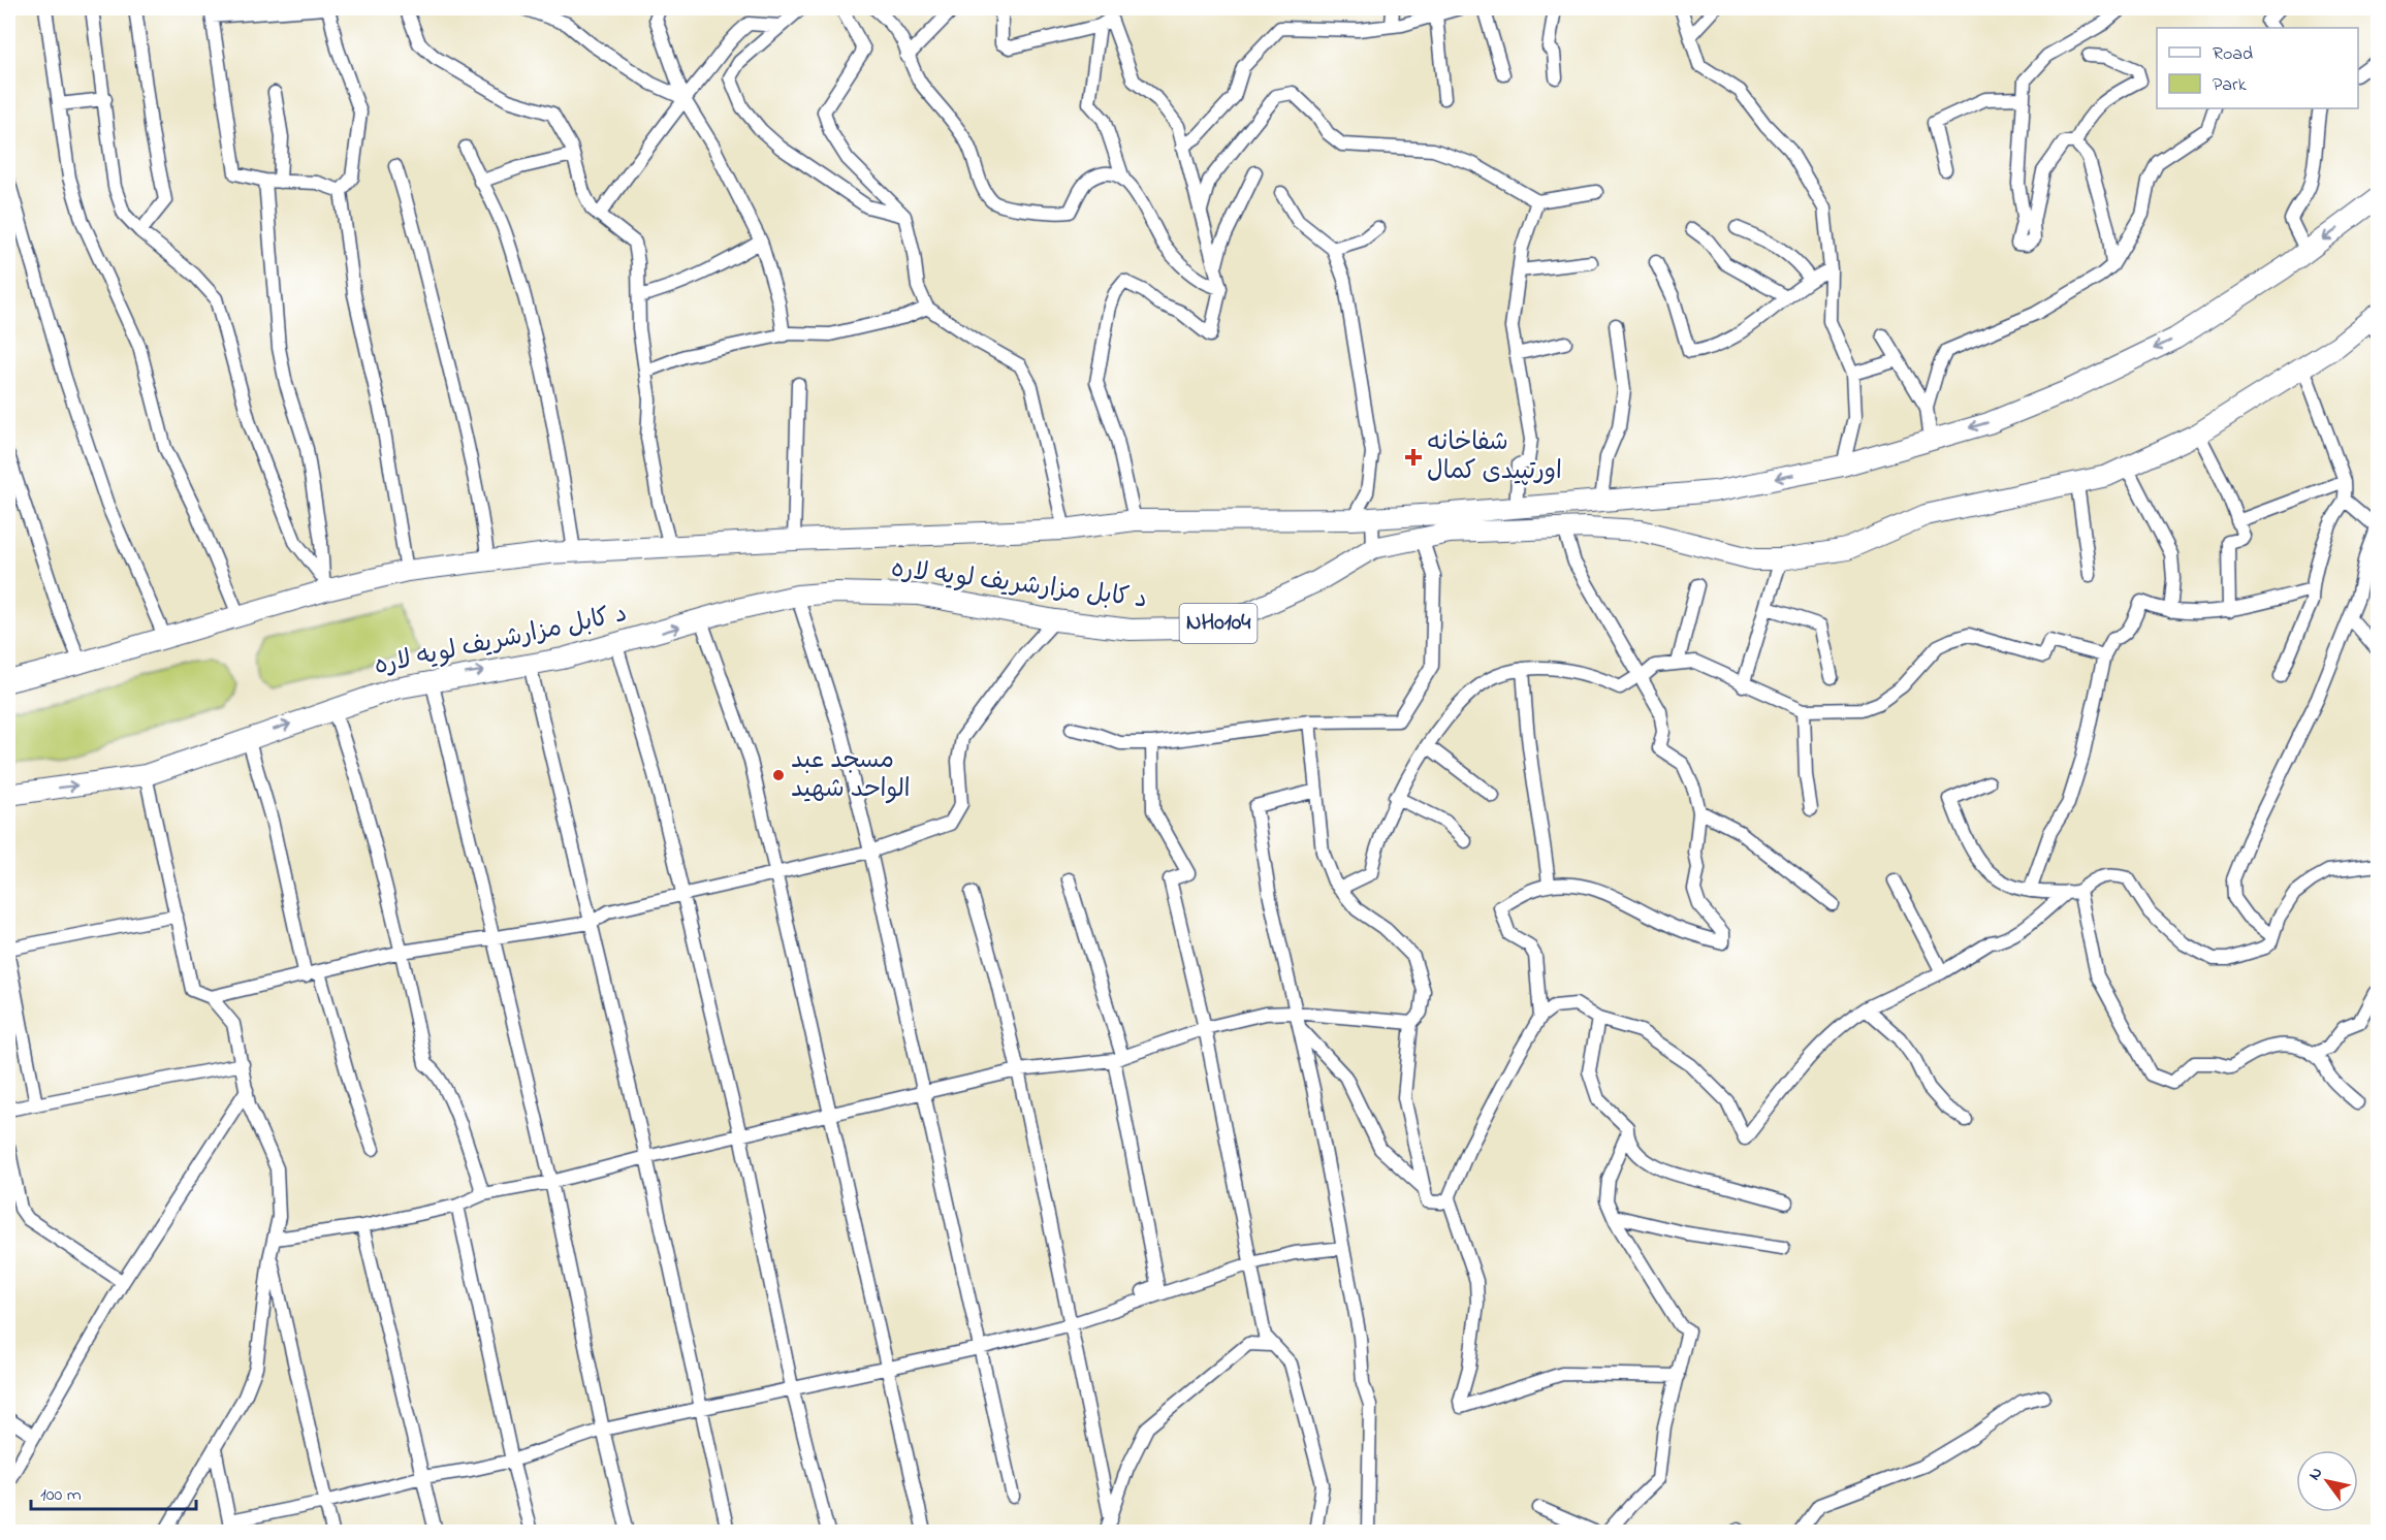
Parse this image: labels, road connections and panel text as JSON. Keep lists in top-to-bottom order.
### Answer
{
  "streets": {
    "highway": ["د کابل مزارشریف لویه لاره", "NH0104"]
  },
  "places": {
    "health": ["شفاخانه اورتپیدی کمال"],
    "other": ["مسجد عبد الواحد شهید"]
  },
  "legend": ["Road", "Park"],
  "scale_bar": "100 m",
  "north": "top left"
}
